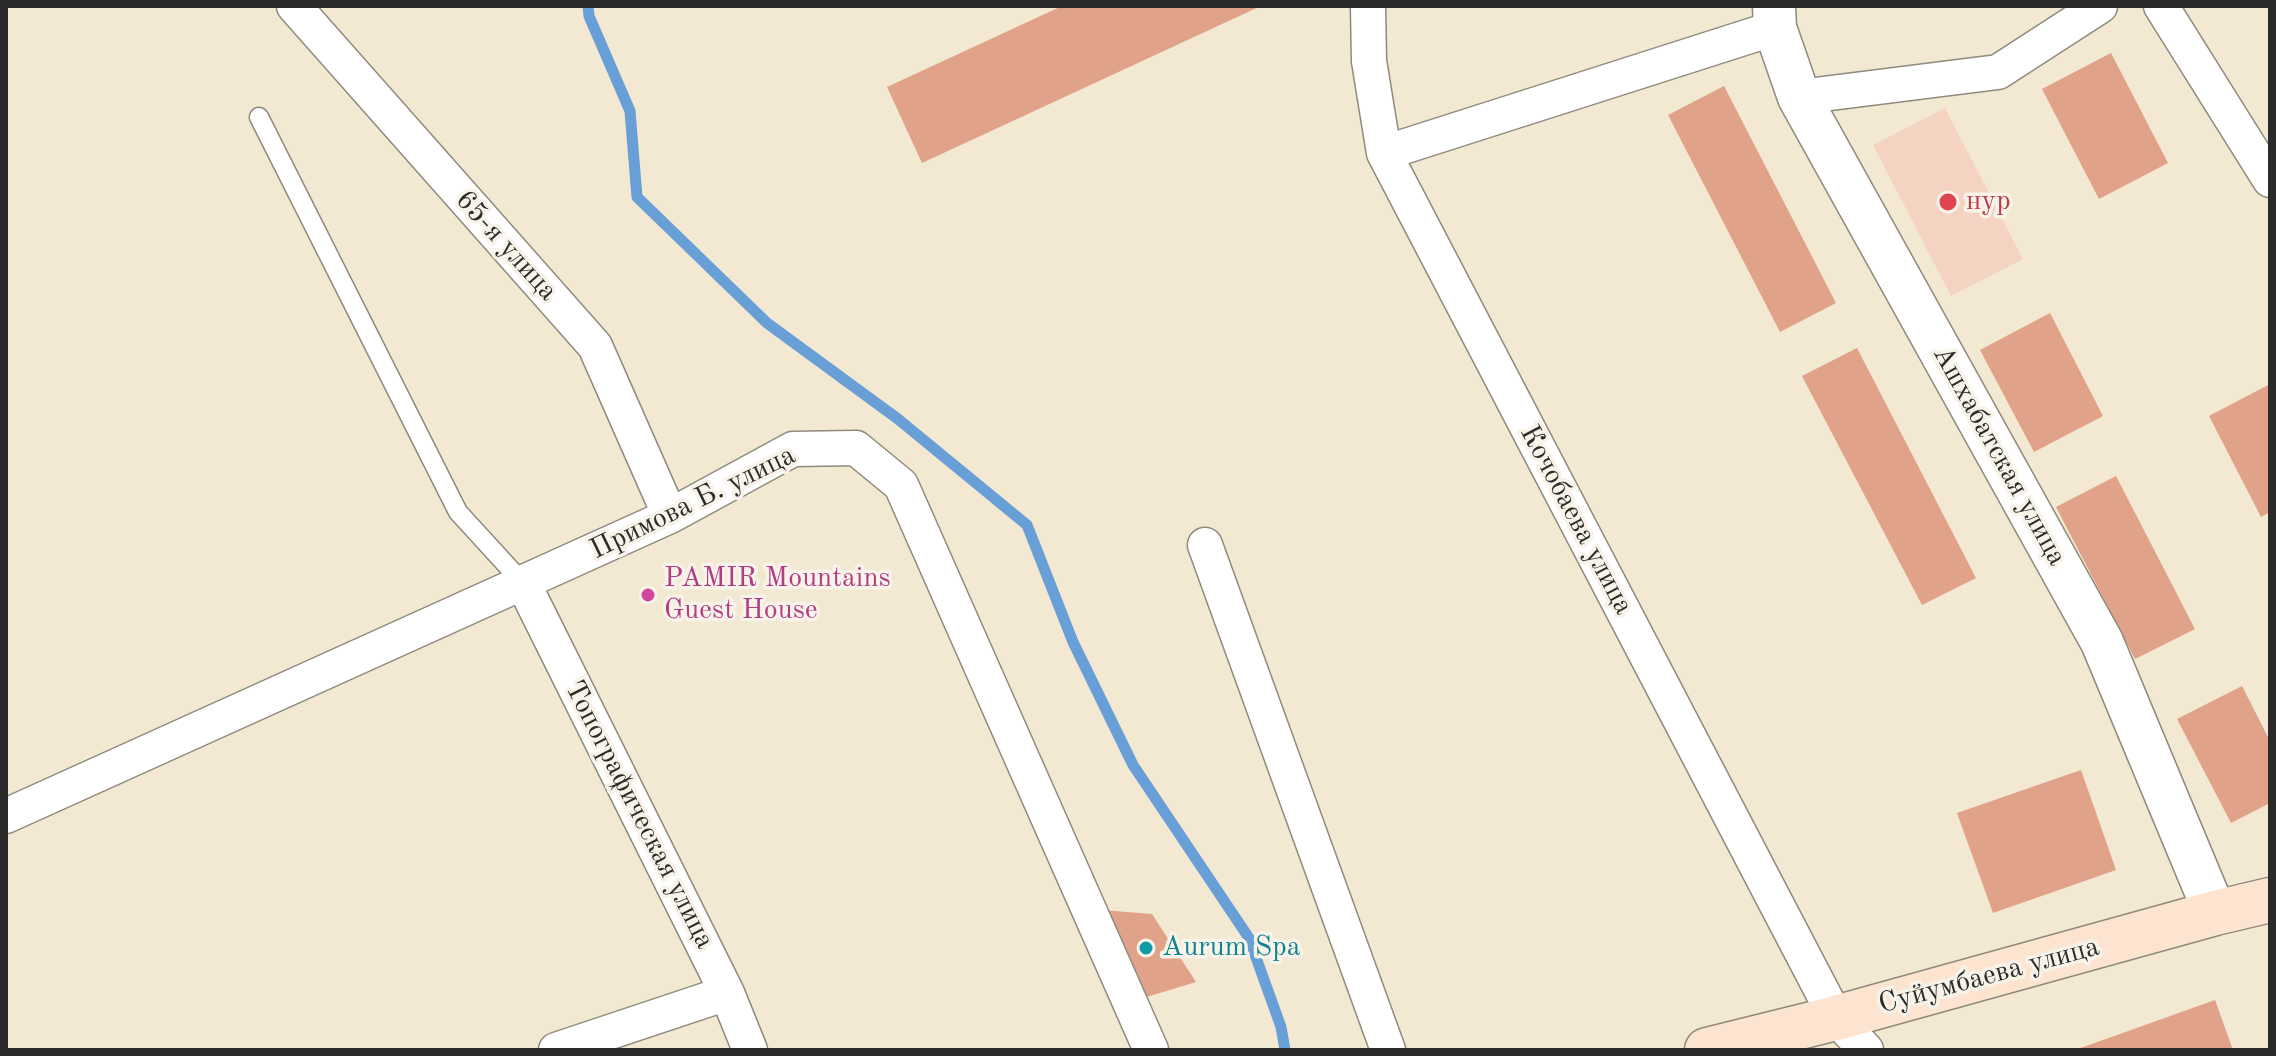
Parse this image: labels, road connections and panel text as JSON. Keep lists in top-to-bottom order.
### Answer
{
  "streets": {
    "main road": ["Суйумбаева улица"],
    "street": [
      "65-я улица",
      "Ашхабатская улица",
      "Примова Б. улица",
      "Кочобаева улица",
      "Топографическая улица"
    ]
  },
  "crossings": [
    ["65-я улица", "Примова Б. улица"],
    ["Ашхабатская улица", "Суйумбаева улица"],
    ["Примова Б. улица", "Топографическая улица"],
    ["Кочобаева улица", "Суйумбаева улица"]
  ],
  "places": ["нур", "PAMIR Mountains Guest House", "Aurum Spa"]
}
